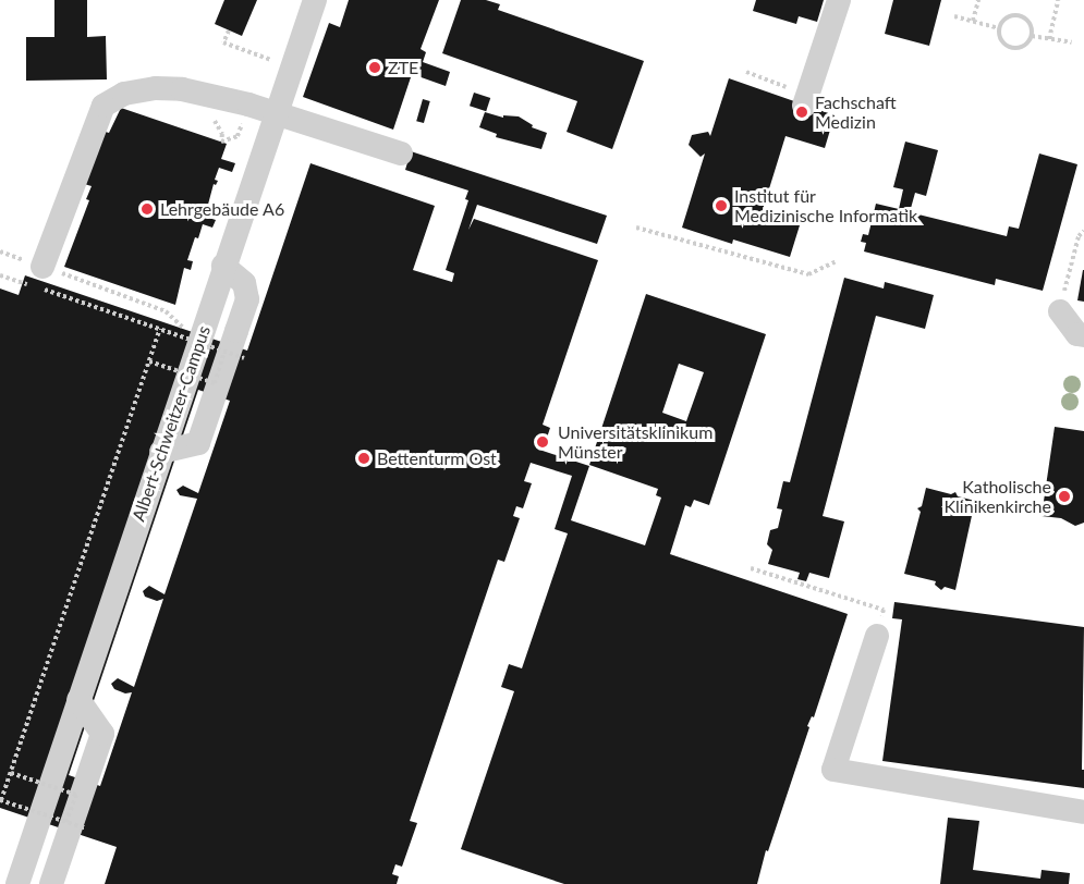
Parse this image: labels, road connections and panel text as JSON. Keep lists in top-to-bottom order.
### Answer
{
  "streets": {
    "lane": ["Albert-Schweitzer-Campus"]
  },
  "places": [
    "ZTE",
    "Fachschaft Medizin",
    "Institut für Medizinische Informatik",
    "Lehrgebäude A6",
    "Universitätsklinikum Münster",
    "Bettenturm Ost",
    "Katholische Klinikenkirche"
  ]
}
